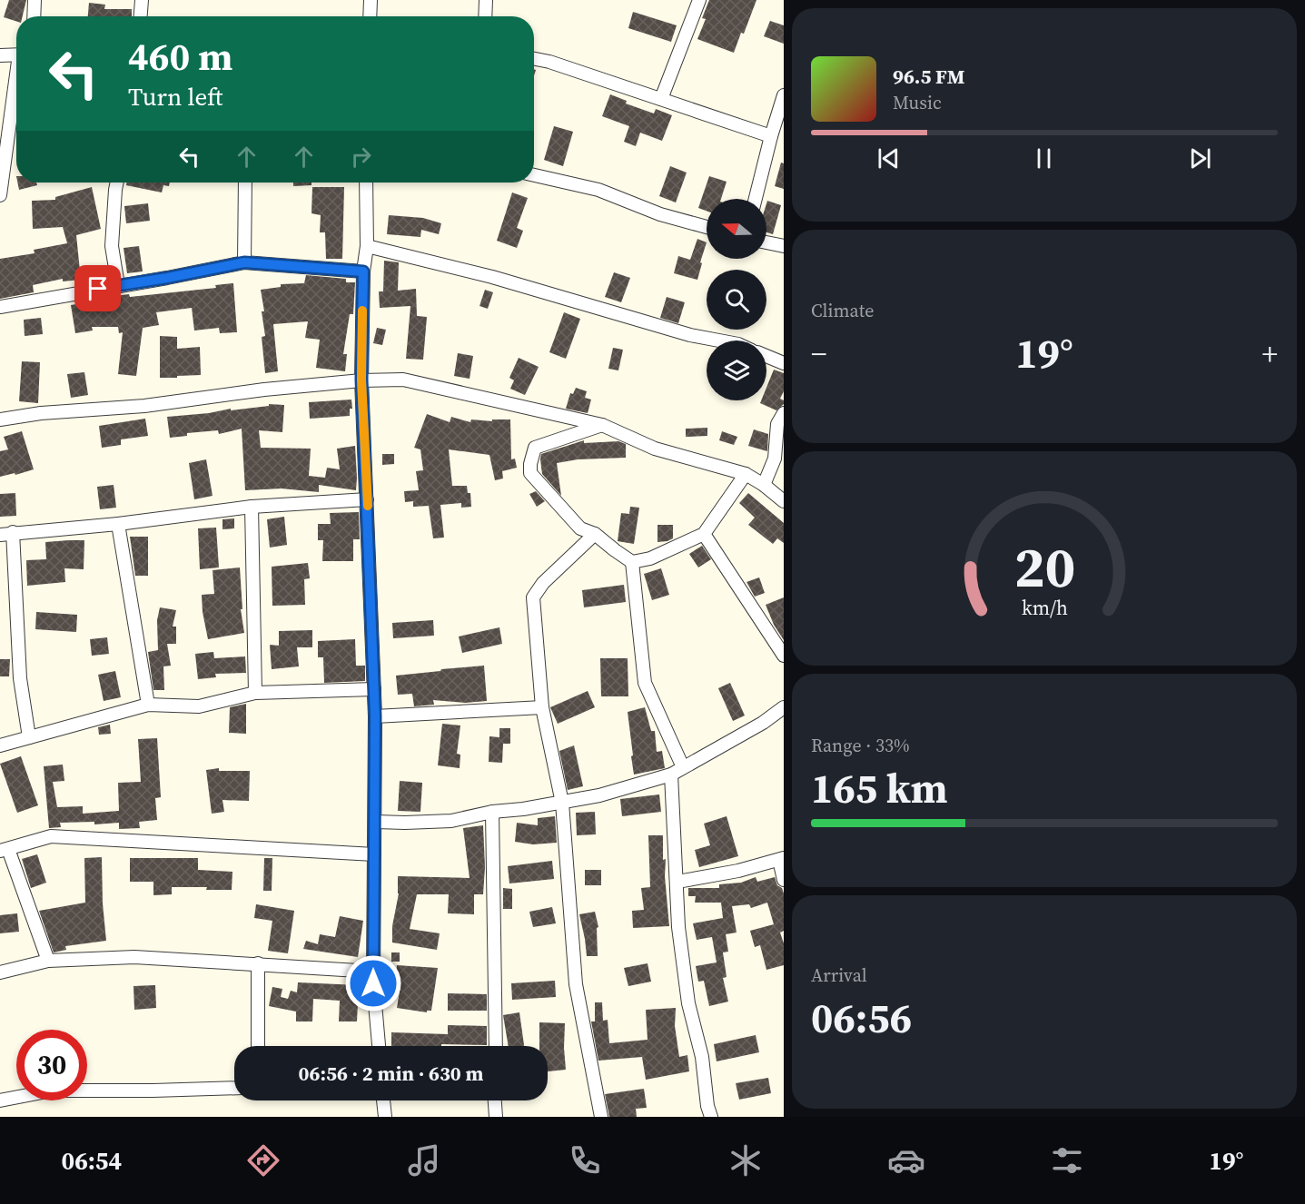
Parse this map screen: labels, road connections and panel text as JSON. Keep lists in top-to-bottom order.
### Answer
{
  "north": "left",
  "page": {
    "turn": ["460 m", "Turn left"],
    "song": ["96.5 FM", "Music"],
    "tile": [
      "Climate",
      ["Range · 33%", "165 km"],
      ["Arrival", "06:56"]
    ],
    "heat": ["−", "19°", "+"],
    "limit": "30",
    "trip": "06:56 · 2 min · 630 m",
    "tabs": ["06:54", "19°"],
    "gauge": ["20", "km/h"]
  }
}
